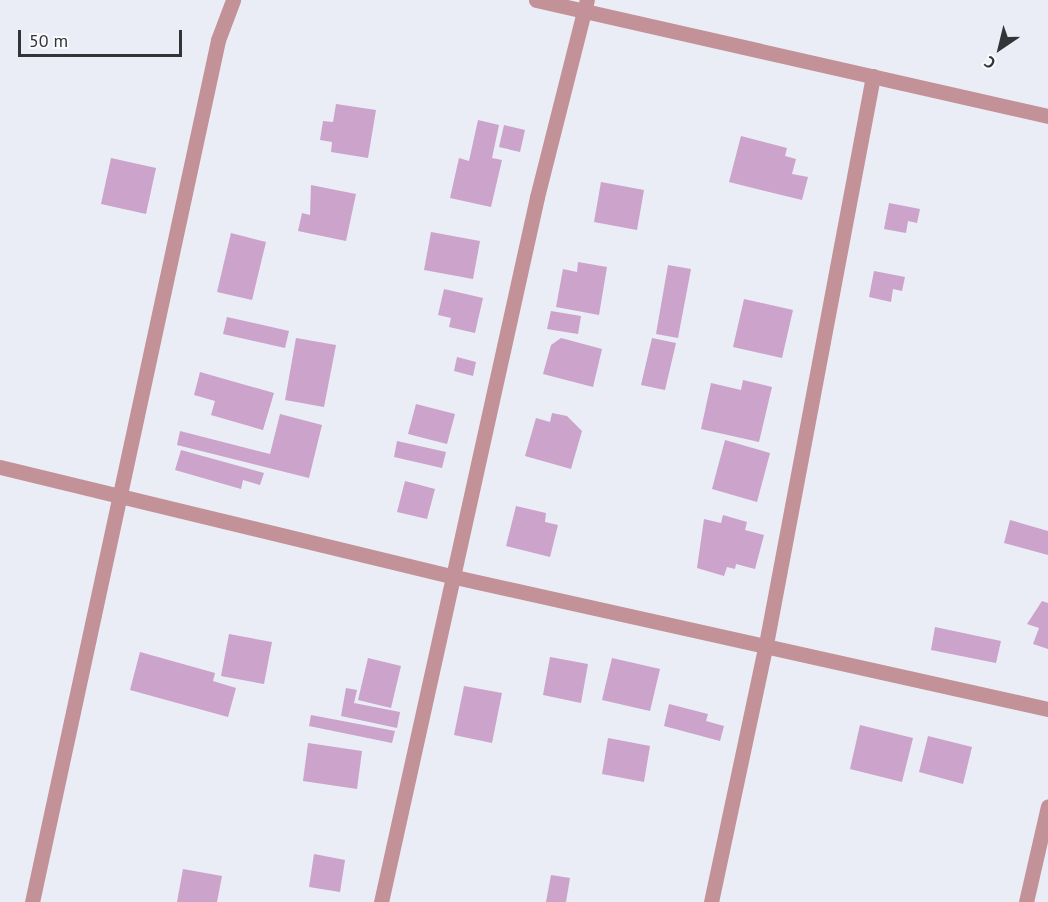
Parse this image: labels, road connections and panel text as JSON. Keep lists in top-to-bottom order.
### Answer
{
  "scale_bar": "50 m",
  "north": "bottom left"
}
